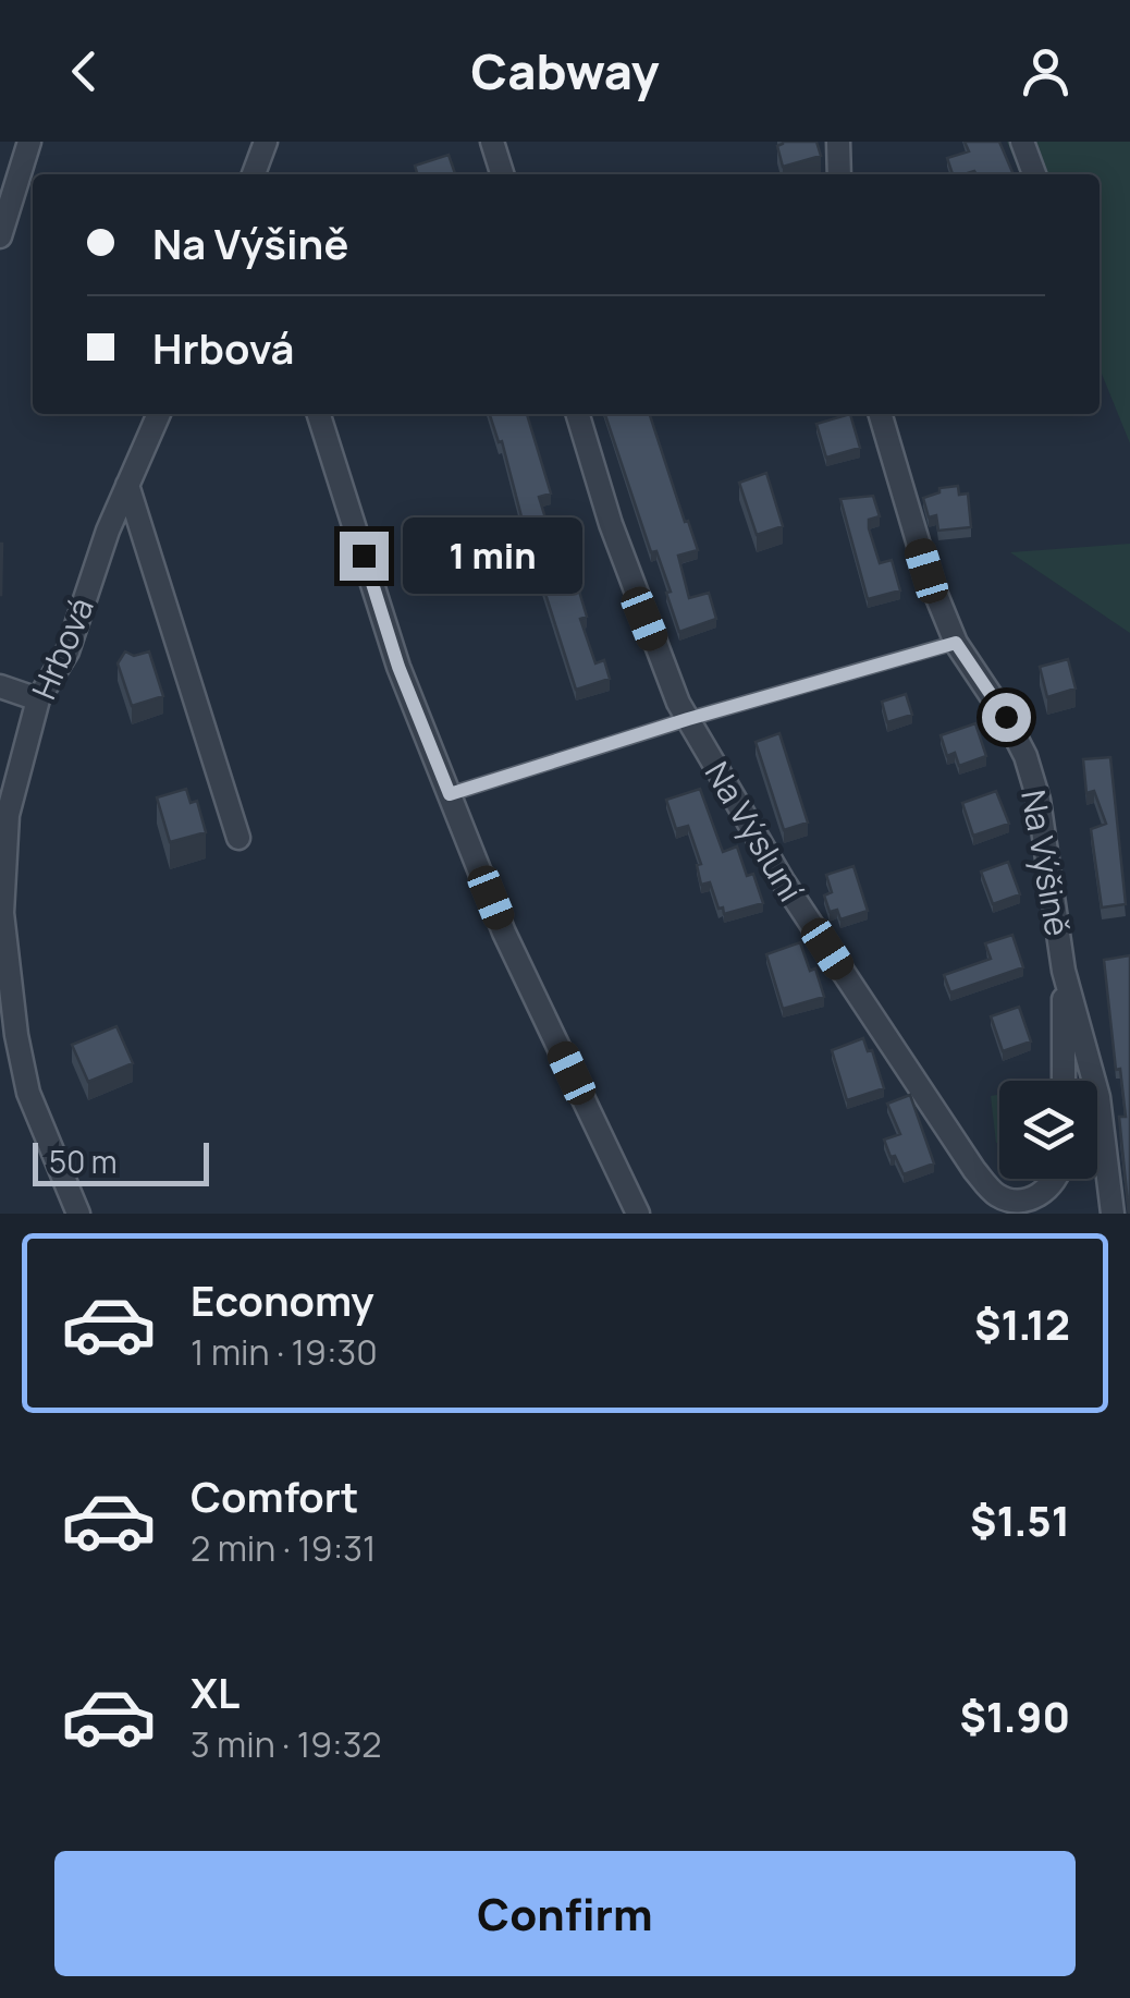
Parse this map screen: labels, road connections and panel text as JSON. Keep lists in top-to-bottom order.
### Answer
{
  "streets": {
    "street": ["Hrbová", "Na Výsluní", "Na Výšině"]
  },
  "scale_bar": "50 m",
  "page": {
    "header": "Cabway",
    "banner": ["Na Výšině", "Hrbová"],
    "bubble": "1 min",
    "scale": "50 m",
    "list": [
      {
        "name": "Economy",
        "note": "1 min · 19:30",
        "value": "$1.12"
      },
      {
        "name": "Comfort",
        "note": "2 min · 19:31",
        "value": "$1.51"
      },
      {
        "name": "XL",
        "note": "3 min · 19:32",
        "value": "$1.90"
      }
    ],
    "buttons": "Confirm"
  }
}
